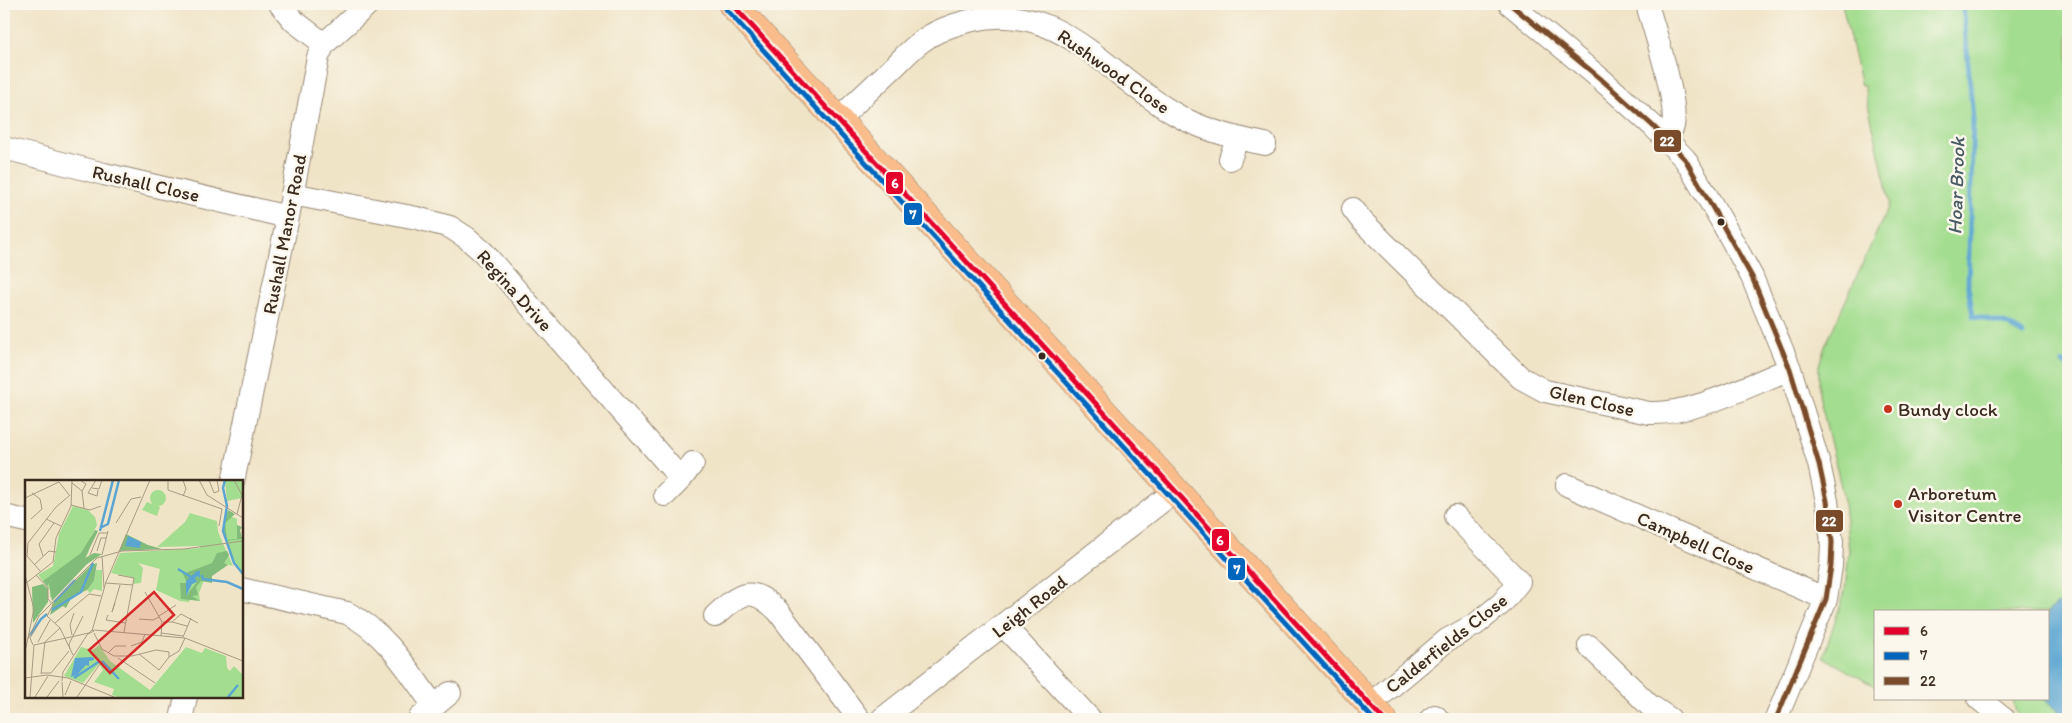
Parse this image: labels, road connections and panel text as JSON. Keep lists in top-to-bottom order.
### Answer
{
  "streets": {
    "street": [
      "Rushwood Close",
      "Rushall Close",
      "Rushall Manor Road",
      "Regina Drive",
      "Glen Close",
      "Campbell Close",
      "Leigh Road",
      "Calderfields Close"
    ]
  },
  "crossings": [
    ["Rushall Close", "Rushall Manor Road"],
    ["Rushall Manor Road", "Regina Drive"]
  ],
  "water": ["Hoar Brook"],
  "places": ["Bundy clock", "Arboretum Visitor Centre"],
  "lines": ["transit line 6", "transit line 22", "transit line 7"],
  "legend": ["6", "7", "22"]
}
